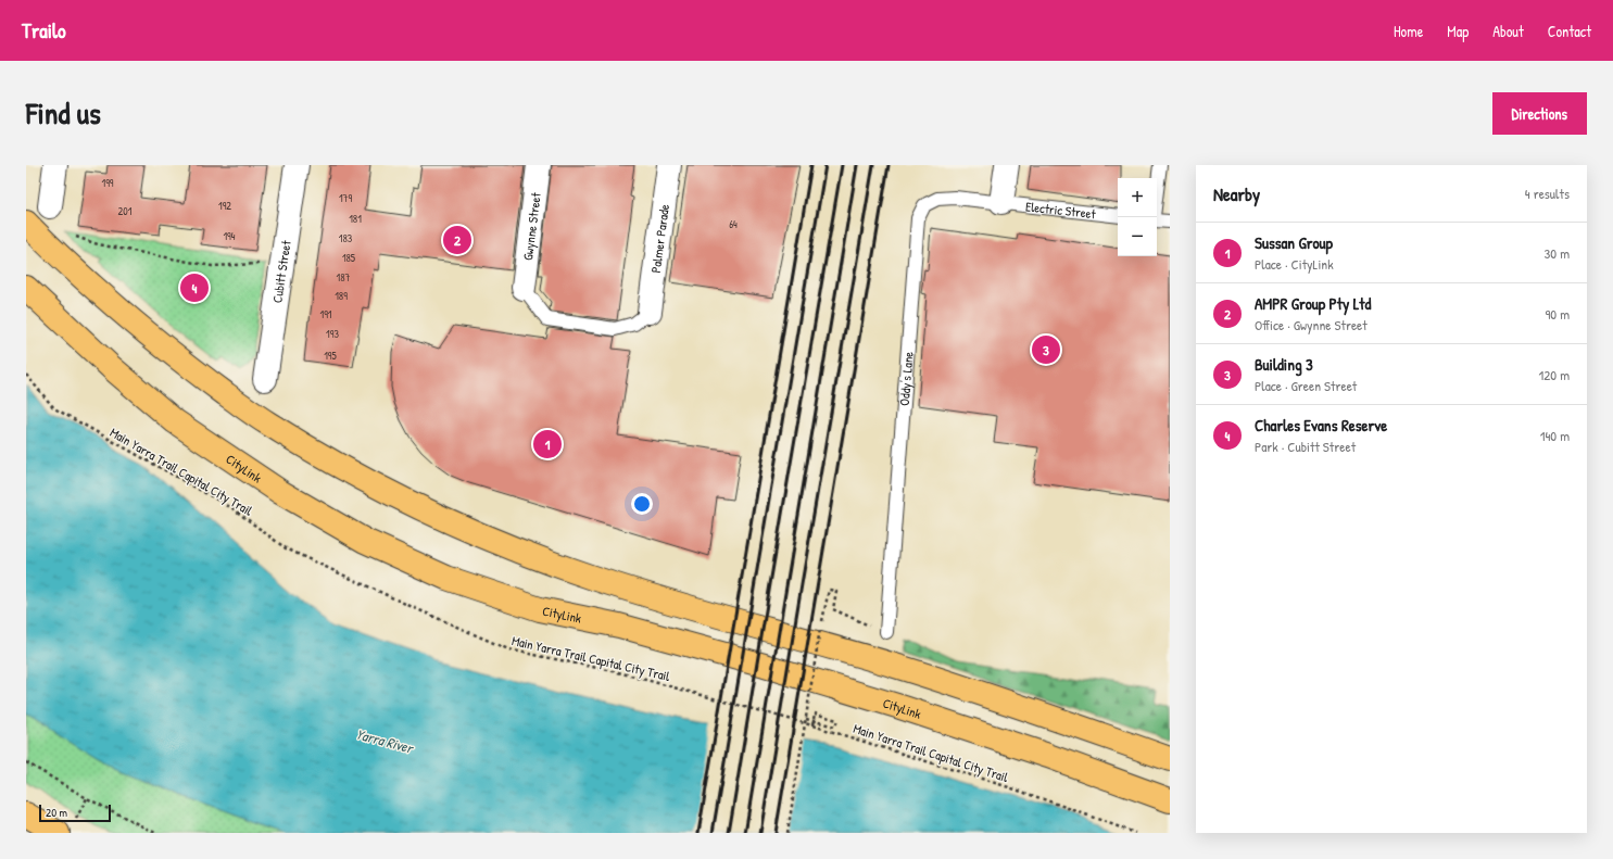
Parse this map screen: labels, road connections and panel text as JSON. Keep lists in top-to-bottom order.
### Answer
{
  "streets": {
    "main road": ["CityLink"],
    "street": ["Gwynne Street", "Palmer Parade", "Cubitt Street"],
    "lane": ["Electric Street", "Oddy's Lane"],
    "path": ["Main Yarra Trail Capital City Trail"]
  },
  "crossings": [
    ["Electric Street", "Oddy's Lane"]
  ],
  "water": ["Yarra River"],
  "house_numbers": [
    "199",
    "179",
    "192",
    "201",
    "181",
    "64",
    "194",
    "183",
    "185",
    "187",
    "189",
    "191",
    "193",
    "195"
  ],
  "scale_bar": "20 m",
  "page": {
    "header": "Trailo",
    "nav": [
      "Home",
      "Map",
      "About",
      "Contact"
    ],
    "title": "Find us",
    "buttons": "Directions",
    "heading": ["Nearby", "4 results"],
    "map_buttons": ["+", "−"],
    "list": [
      {
        "mark": "1",
        "name": "Sussan Group",
        "note": "Place · CityLink",
        "value": "30 m"
      },
      {
        "mark": "2",
        "name": "AMPR Group Pty Ltd",
        "note": "Office · Gwynne Street",
        "value": "90 m"
      },
      {
        "mark": "3",
        "name": "Building 3",
        "note": "Place · Green Street",
        "value": "120 m"
      },
      {
        "mark": "4",
        "name": "Charles Evans Reserve",
        "note": "Park · Cubitt Street",
        "value": "140 m"
      }
    ],
    "pins": [
      "2",
      "4",
      "3",
      "1"
    ],
    "scale": "20 m"
  }
}
